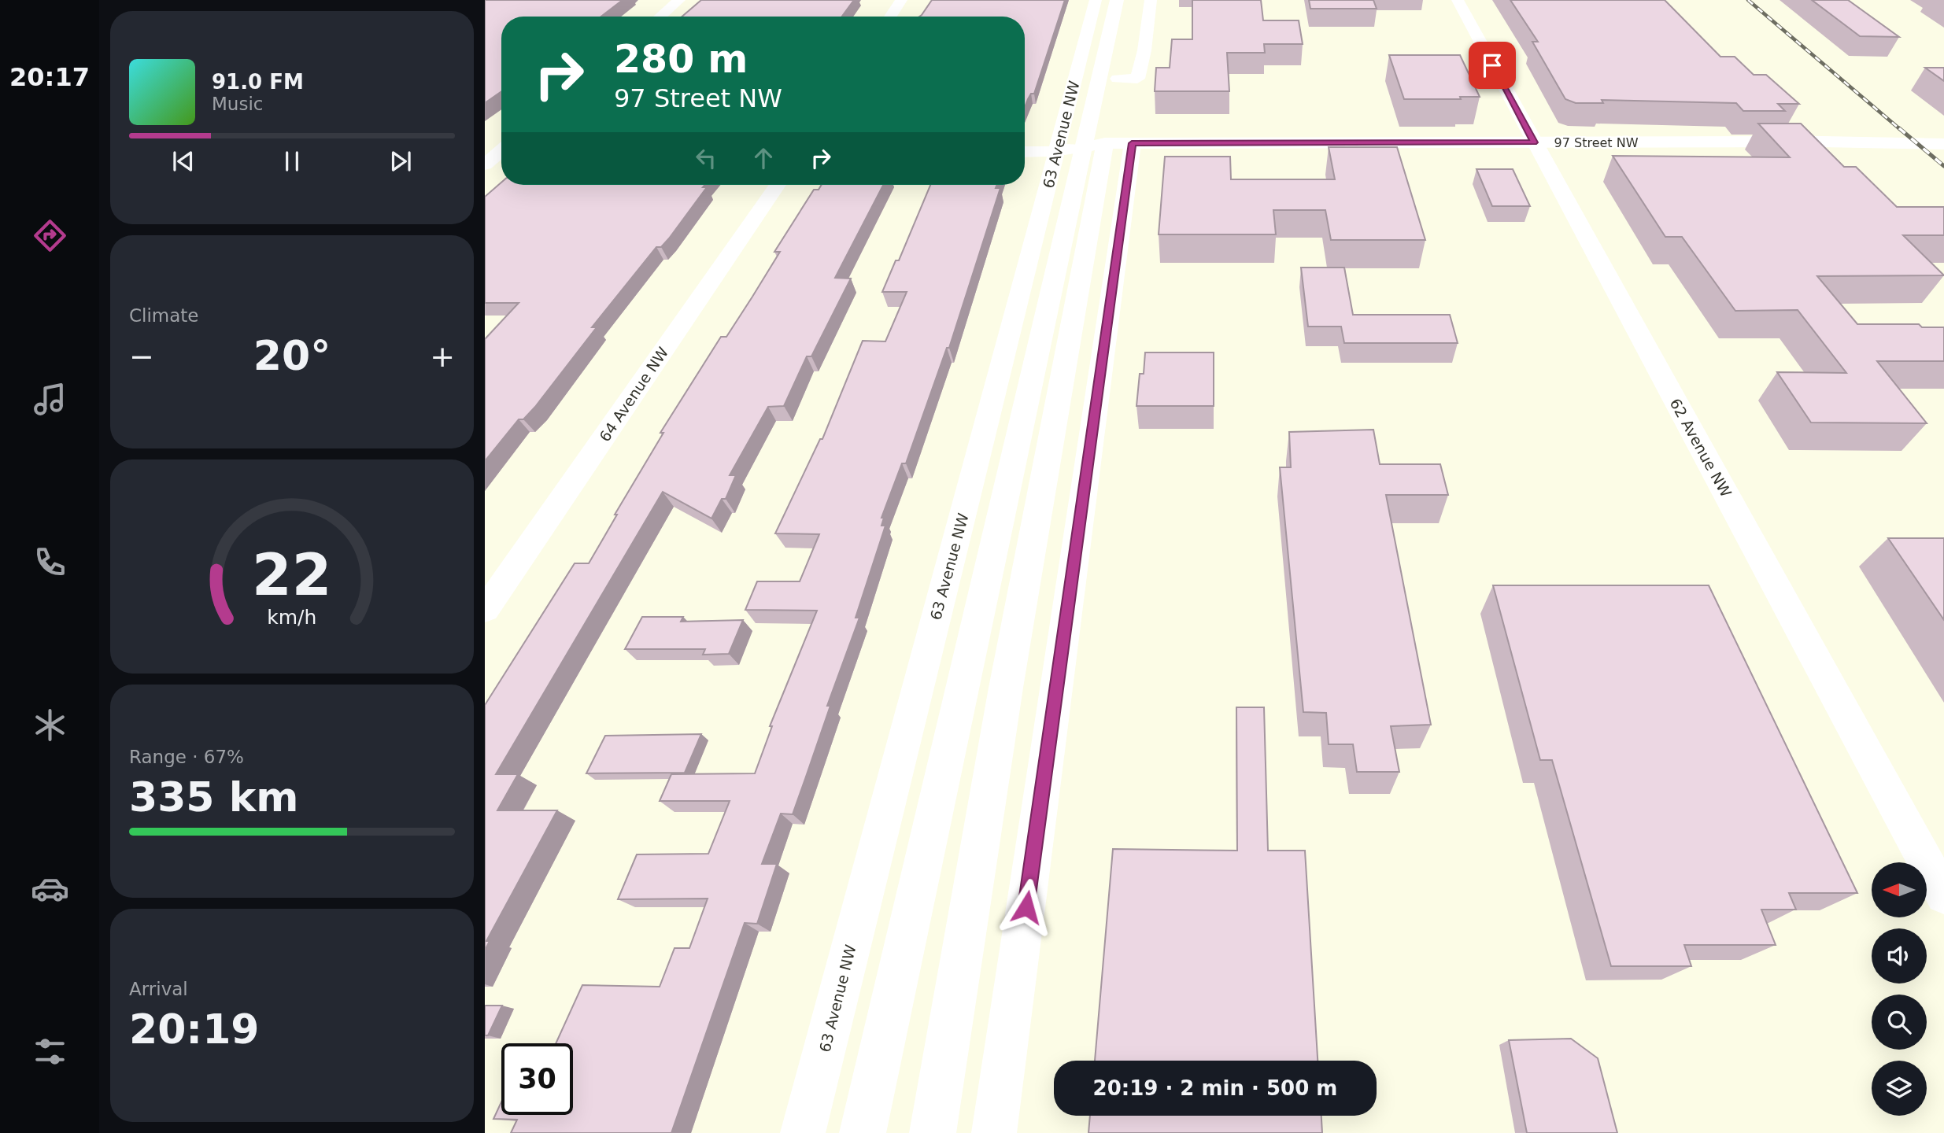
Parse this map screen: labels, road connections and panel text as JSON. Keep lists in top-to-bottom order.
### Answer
{
  "streets": {
    "main road": ["63 Avenue NW", "97 Street NW"],
    "street": ["64 Avenue NW", "62 Avenue NW"]
  },
  "crossings": [
    ["63 Avenue NW", "97 Street NW"],
    ["97 Street NW", "62 Avenue NW"]
  ],
  "north": "left",
  "page": {
    "tabs": "20:17",
    "turn": ["280 m", "97 Street NW"],
    "song": ["91.0 FM", "Music"],
    "tile": [
      "Climate",
      ["Range · 67%", "335 km"],
      ["Arrival", "20:19"]
    ],
    "heat": ["−", "20°", "+"],
    "limit": "30",
    "trip": "20:19 · 2 min · 500 m",
    "gauge": ["22", "km/h"]
  }
}
